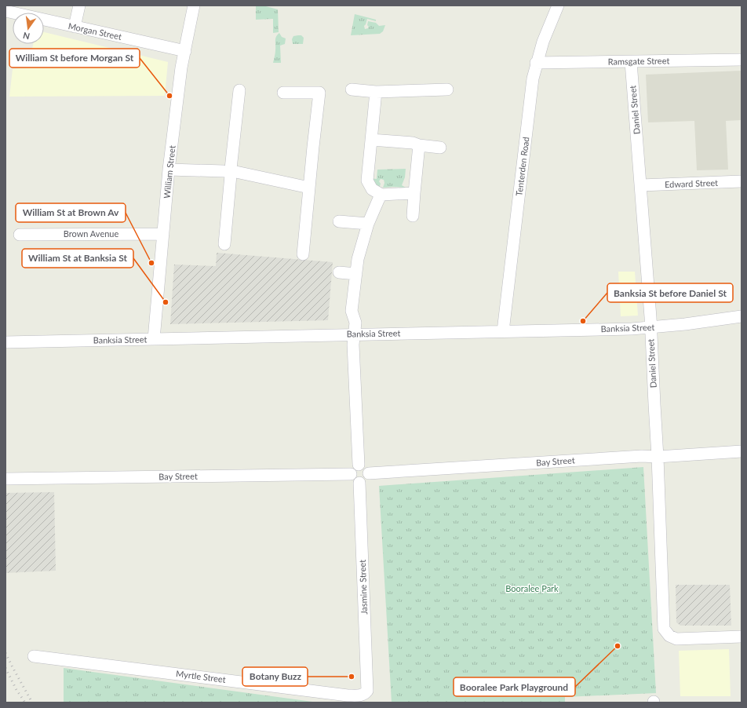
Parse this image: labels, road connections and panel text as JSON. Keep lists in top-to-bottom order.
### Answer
{
  "streets": {
    "street": [
      "Morgan Street",
      "Ramsgate Street",
      "Daniel Street",
      "Tenterden Road",
      "William Street",
      "Edward Street",
      "Brown Avenue",
      "Banksia Street",
      "Bay Street",
      "Jasmine Street",
      "Myrtle Street"
    ]
  },
  "crossings": [
    ["Morgan Street", "William Street"],
    ["Ramsgate Street", "Daniel Street"],
    ["Ramsgate Street", "Tenterden Road"],
    ["Daniel Street", "Edward Street"],
    ["Daniel Street", "Banksia Street"],
    ["Daniel Street", "Bay Street"],
    ["Tenterden Road", "Banksia Street"],
    ["William Street", "Brown Avenue"],
    ["William Street", "Banksia Street"],
    ["Bay Street", "Jasmine Street"],
    ["Jasmine Street", "Myrtle Street"]
  ],
  "parks": ["Booralee Park"],
  "places": [
    "William St before Morgan St",
    "William St at Brown Av",
    "William St at Banksia St",
    "Banksia St before Daniel St",
    "Booralee Park Playground",
    "Botany Buzz"
  ],
  "north": "bottom"
}
